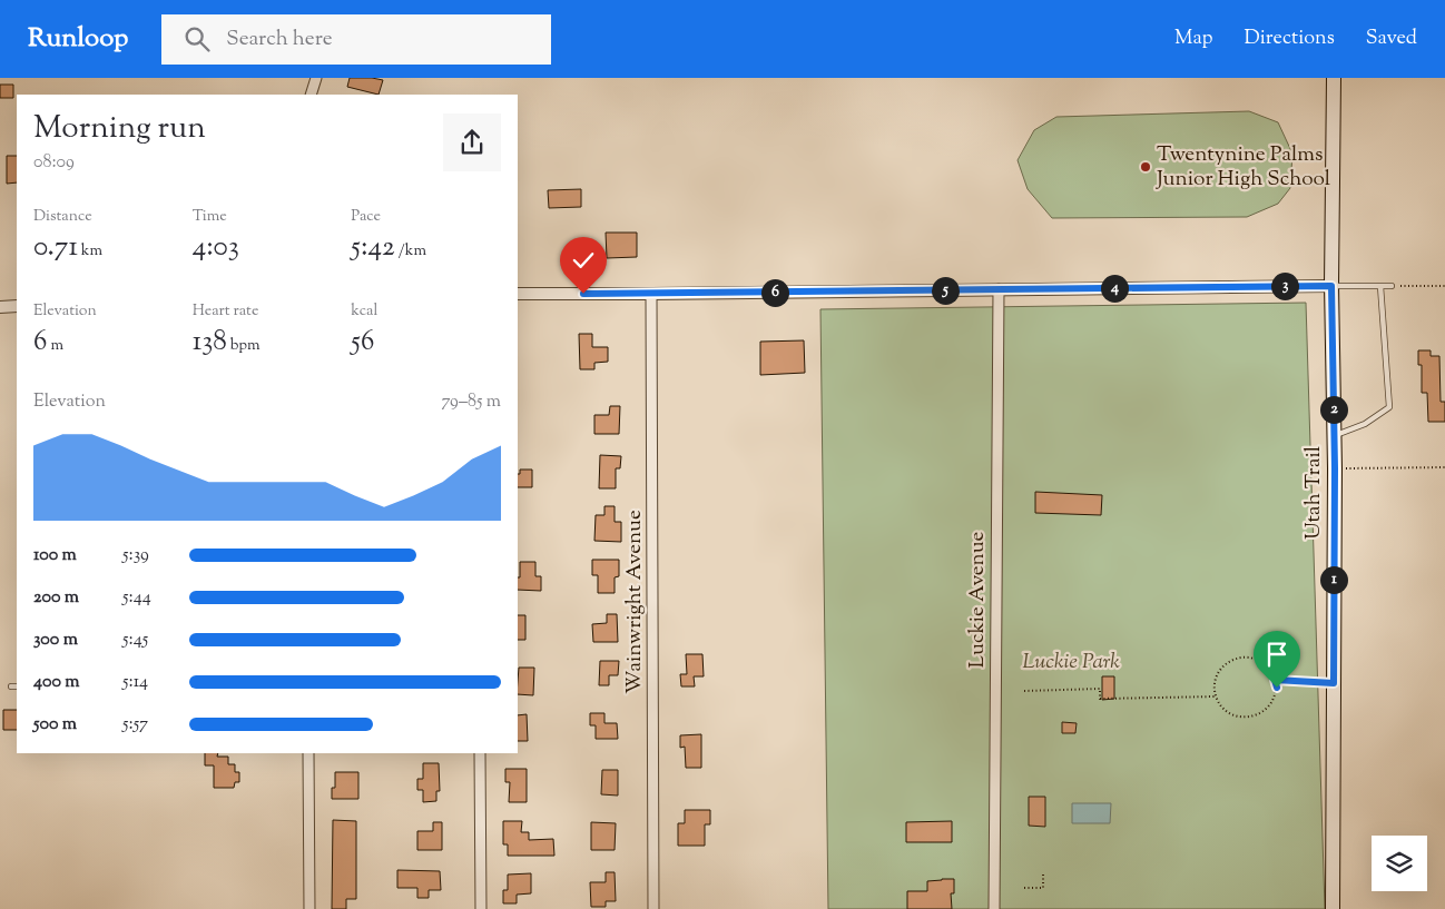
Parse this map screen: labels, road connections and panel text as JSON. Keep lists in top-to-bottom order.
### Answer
{
  "streets": {
    "main road": ["Utah Trail"],
    "street": ["Luckie Avenue", "Wainwright Avenue"]
  },
  "parks": ["Luckie Park"],
  "places": ["Twentynine Palms Junior High School"],
  "page": {
    "header": "Runloop",
    "search": "Search here",
    "nav": ["Map", "Directions", "Saved"],
    "heading": ["Morning run", "08:09"],
    "stats": [
      ["Distance", "0.71 km"],
      ["Time", "4:03"],
      ["Pace", "5:42 /km"],
      ["Elevation", "6 m"],
      ["Heart rate", "138 bpm"],
      ["kcal", "56"]
    ],
    "pins": [
      "3",
      "4",
      "5",
      "6",
      "2",
      "1"
    ],
    "chart": ["Elevation", "79–85 m"],
    "list": [
      {
        "name": "100 m",
        "note": "5:39"
      },
      {
        "name": "200 m",
        "note": "5:44"
      },
      {
        "name": "300 m",
        "note": "5:45"
      },
      {
        "name": "400 m",
        "note": "5:14"
      },
      {
        "name": "500 m",
        "note": "5:57"
      }
    ]
  }
}
